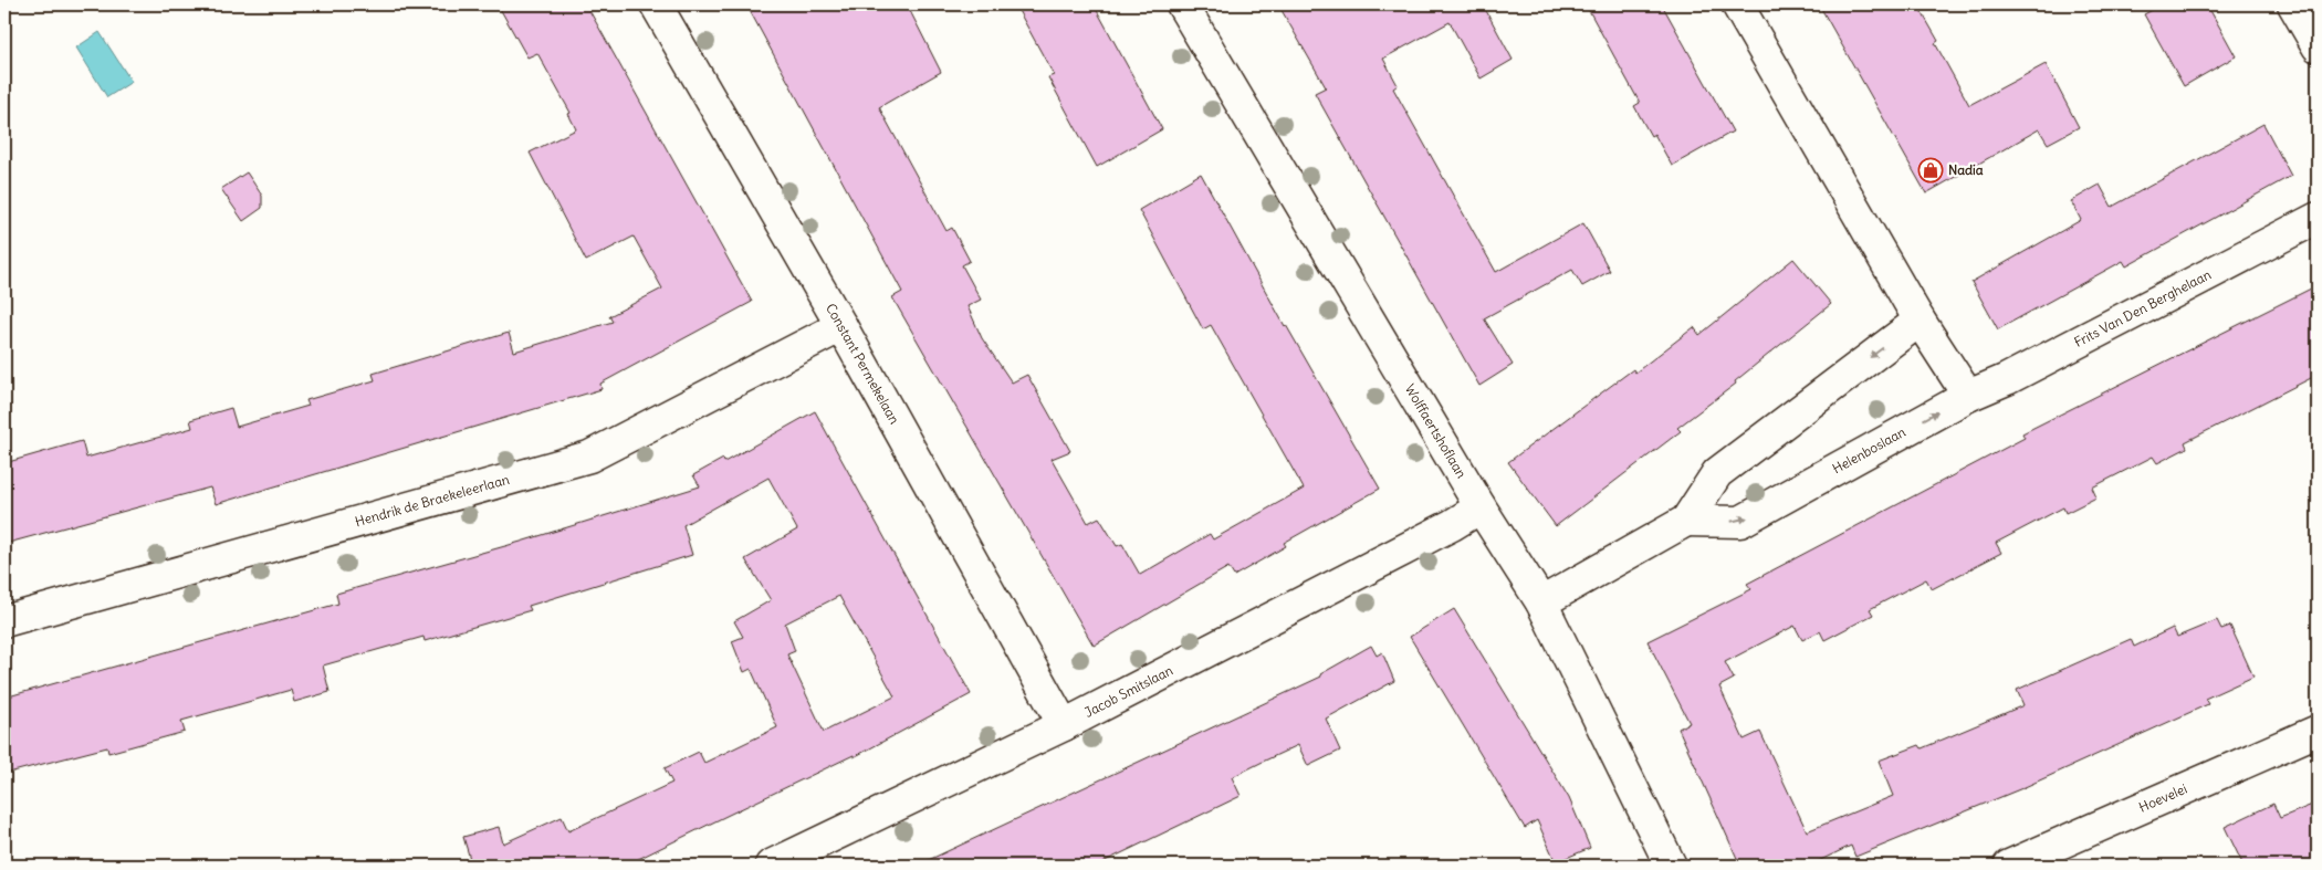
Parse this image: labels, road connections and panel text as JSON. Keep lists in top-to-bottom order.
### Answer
{
  "streets": {
    "street": [
      "Frits Van Den Berghelaan",
      "Constant Permekelaan",
      "Wolffaertshoflaan",
      "Helenboslaan",
      "Hendrik de Braekeleerlaan",
      "Jacob Smitslaan",
      "Hoevelei"
    ]
  },
  "crossings": [
    ["Frits Van Den Berghelaan", "Helenboslaan"],
    ["Constant Permekelaan", "Hendrik de Braekeleerlaan"],
    ["Constant Permekelaan", "Jacob Smitslaan"],
    ["Wolffaertshoflaan", "Jacob Smitslaan"]
  ],
  "places": {
    "shop": ["Nadia"]
  }
}
